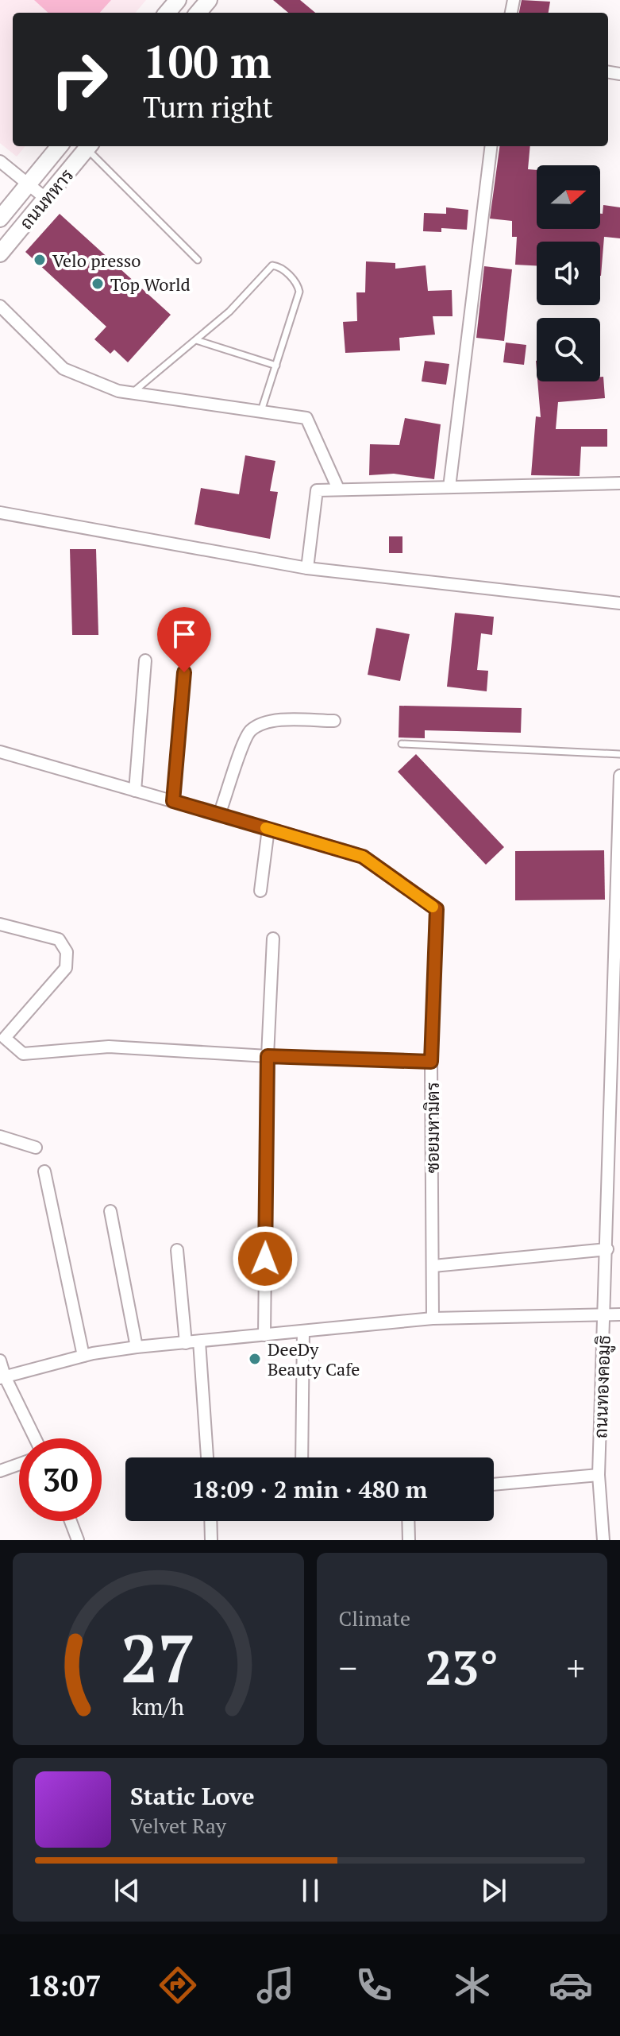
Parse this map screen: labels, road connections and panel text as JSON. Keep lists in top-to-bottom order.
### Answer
{
  "streets": {
    "main road": ["ถนนทหาร"],
    "street": ["ซอยมหามิตร", "ถนนทองคอมูธิ"]
  },
  "places": ["Velo presso", "Top World", "DeeDy Beauty Cafe"],
  "north": "right",
  "page": {
    "turn": ["100 m", "Turn right"],
    "limit": "30",
    "trip": "18:09 · 2 min · 480 m",
    "tile": "Climate",
    "heat": ["−", "23°", "+"],
    "song": ["Static Love", "Velvet Ray"],
    "tabs": "18:07",
    "gauge": ["27", "km/h"]
  }
}
